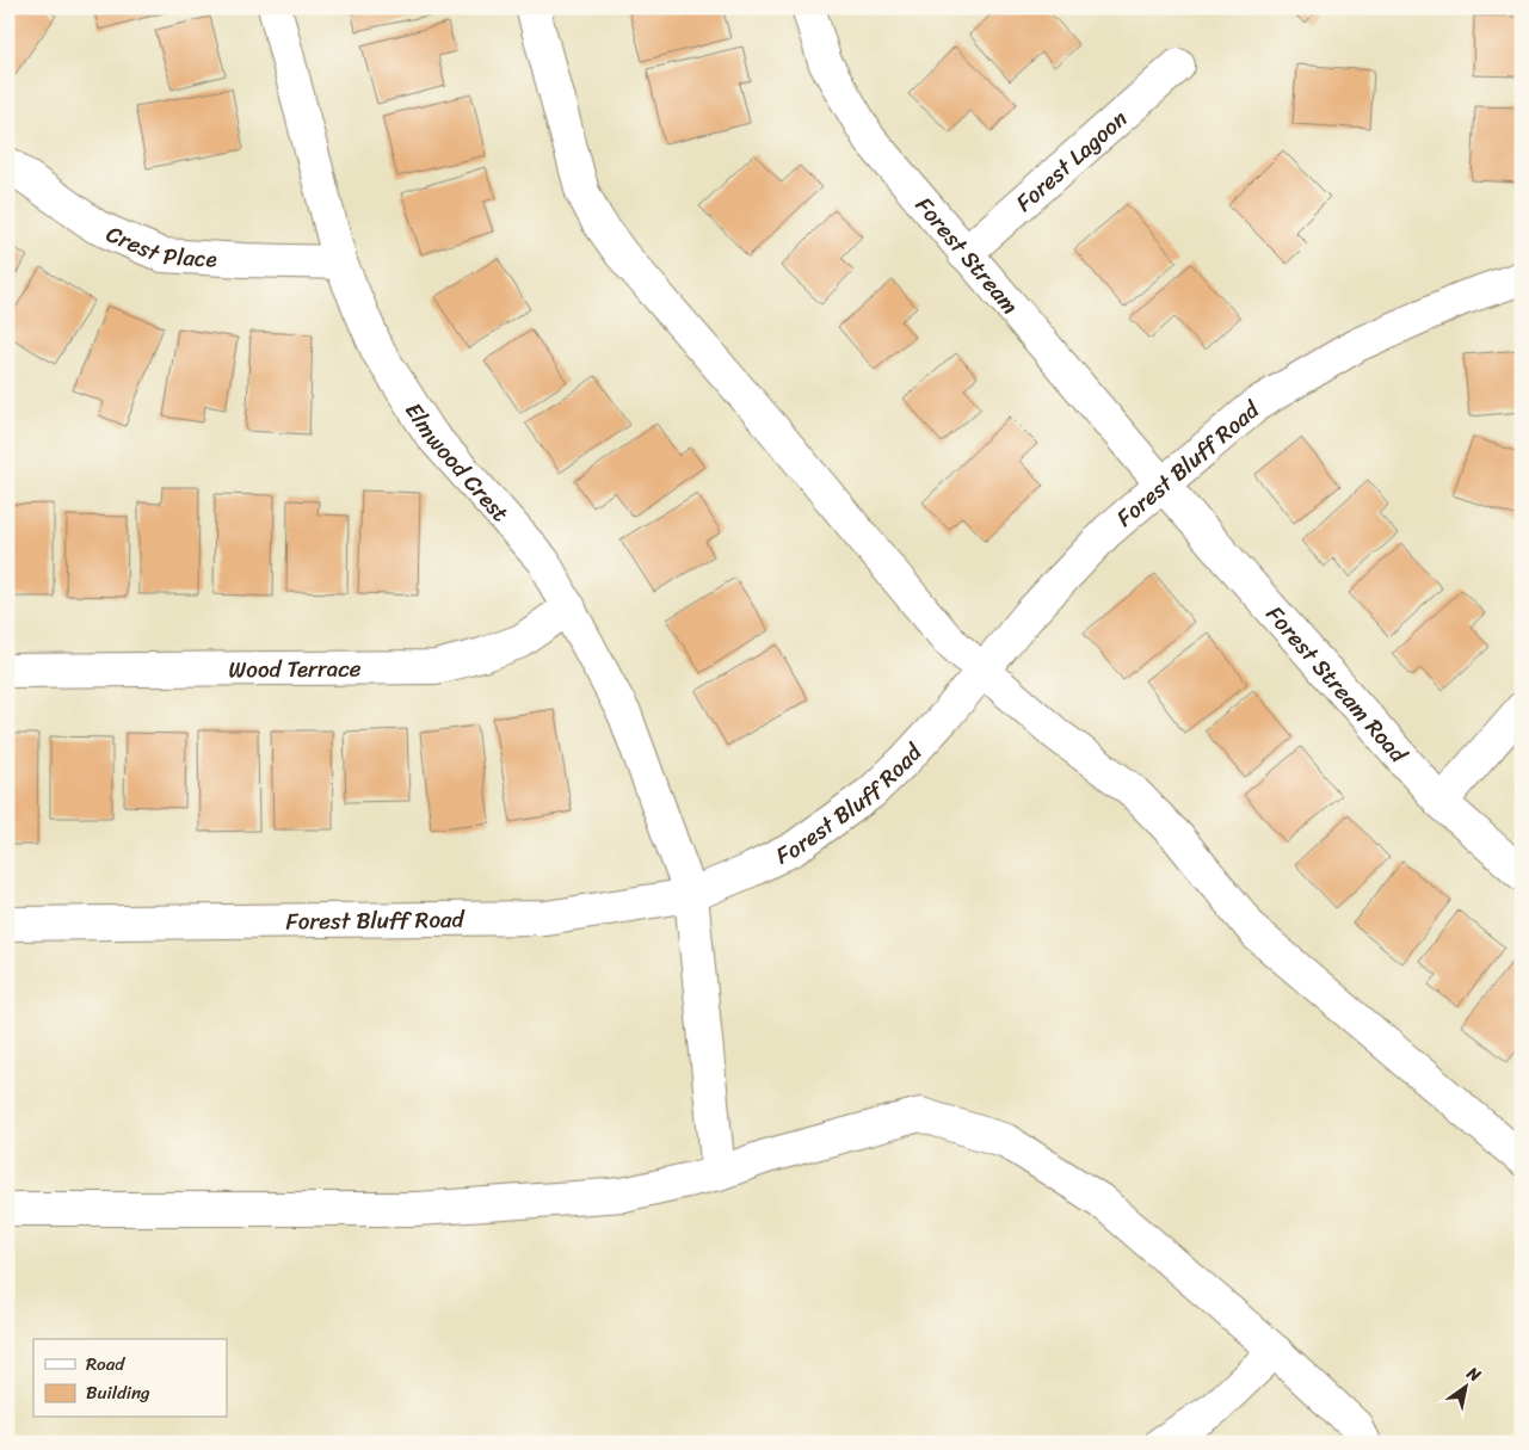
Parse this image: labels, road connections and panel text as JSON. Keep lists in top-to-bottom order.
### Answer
{
  "streets": {
    "street": [
      "Forest Lagoon",
      "Crest Place",
      "Forest Stream",
      "Elmwood Crest",
      "Forest Bluff Road",
      "Wood Terrace",
      "Forest Stream Road"
    ]
  },
  "crossings": [
    ["Forest Lagoon", "Forest Stream"],
    ["Crest Place", "Elmwood Crest"],
    ["Forest Stream", "Forest Bluff Road"],
    ["Forest Stream", "Forest Stream Road"],
    ["Elmwood Crest", "Forest Bluff Road"],
    ["Elmwood Crest", "Wood Terrace"],
    ["Forest Bluff Road", "Forest Stream Road"]
  ],
  "legend": ["Road", "Building"],
  "north": "top right"
}
